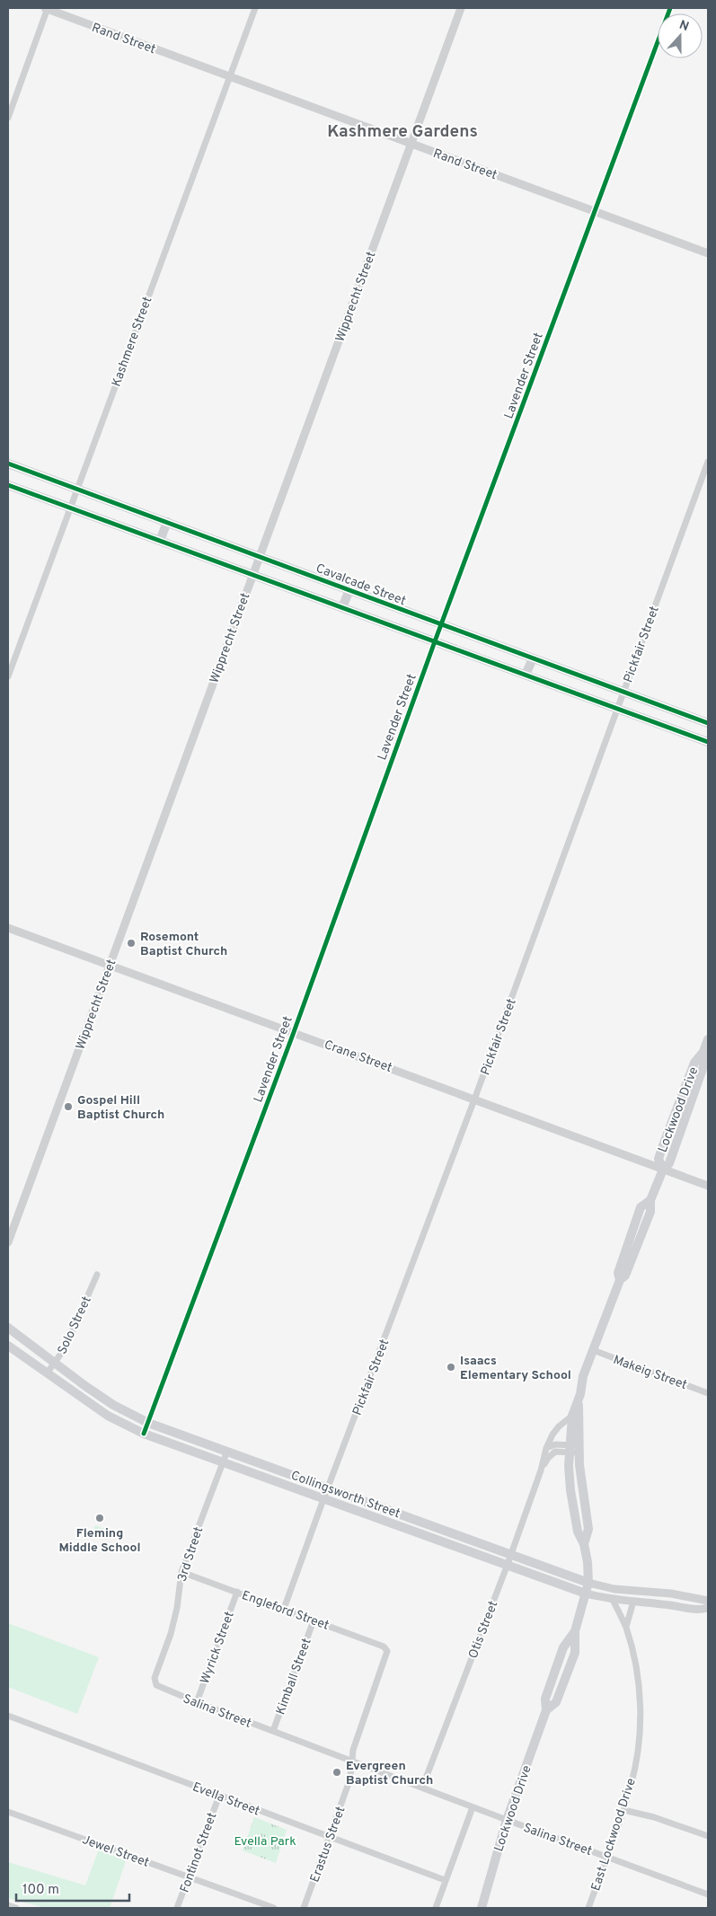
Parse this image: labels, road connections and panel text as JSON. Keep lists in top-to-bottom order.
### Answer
{
  "streets": {
    "main road": ["Cavalcade Street", "Lockwood Drive", "Collingsworth Street"],
    "street": [
      "Rand Street",
      "Wipprecht Street",
      "Kashmere Street",
      "Lavender Street",
      "Pickfair Street",
      "Crane Street",
      "Solo Street",
      "Makeig Street",
      "3rd Street",
      "Engleford Street",
      "Otis Street",
      "Wyrick Street",
      "Kimball Street",
      "Salina Street",
      "Evella Street",
      "East Lockwood Drive",
      "Erastus Street",
      "Jewel Street",
      "Fontinot Street"
    ]
  },
  "crossings": [
    ["Rand Street", "Wipprecht Street"],
    ["Rand Street", "Kashmere Street"],
    ["Rand Street", "Lavender Street"],
    ["Wipprecht Street", "Cavalcade Street"],
    ["Wipprecht Street", "Crane Street"],
    ["Kashmere Street", "Cavalcade Street"],
    ["Lavender Street", "Cavalcade Street"],
    ["Lavender Street", "Crane Street"],
    ["Lavender Street", "Collingsworth Street"],
    ["Cavalcade Street", "Pickfair Street"],
    ["Pickfair Street", "Crane Street"],
    ["Pickfair Street", "Collingsworth Street"],
    ["Pickfair Street", "Engleford Street"],
    ["Crane Street", "Lockwood Drive"],
    ["Lockwood Drive", "Makeig Street"],
    ["Lockwood Drive", "Collingsworth Street"],
    ["Lockwood Drive", "Otis Street"],
    ["Lockwood Drive", "Salina Street"],
    ["Solo Street", "Collingsworth Street"],
    ["Collingsworth Street", "3rd Street"],
    ["Collingsworth Street", "Otis Street"],
    ["Collingsworth Street", "East Lockwood Drive"],
    ["3rd Street", "Engleford Street"],
    ["3rd Street", "Salina Street"],
    ["Engleford Street", "Wyrick Street"],
    ["Engleford Street", "Kimball Street"],
    ["Engleford Street", "Erastus Street"],
    ["Otis Street", "Salina Street"],
    ["Wyrick Street", "Salina Street"],
    ["Kimball Street", "Salina Street"],
    ["Salina Street", "East Lockwood Drive"],
    ["Salina Street", "Erastus Street"],
    ["Evella Street", "Erastus Street"],
    ["Evella Street", "Fontinot Street"],
    ["Jewel Street", "Fontinot Street"]
  ],
  "districts": ["Kashmere Gardens"],
  "parks": ["Evella Park"],
  "places": [
    "Rosemont Baptist Church",
    "Gospel Hill Baptist Church",
    "Isaacs Elementary School",
    "Fleming Middle School",
    "Evergreen Baptist Church"
  ],
  "scale_bar": "100 m",
  "north": "top"
}
